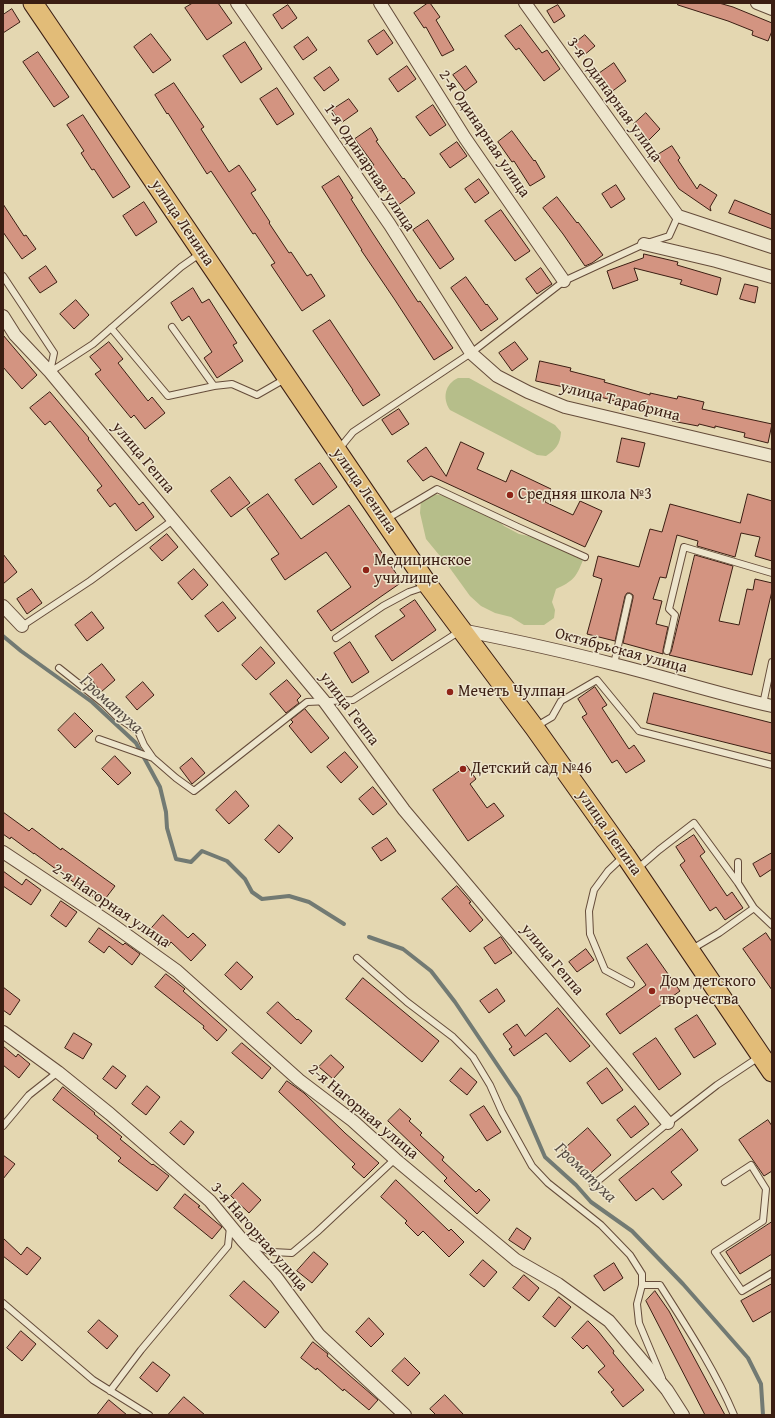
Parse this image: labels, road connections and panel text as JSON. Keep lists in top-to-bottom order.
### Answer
{
  "streets": {
    "main road": ["улица Ленина"],
    "street": [
      "3-я Одинарная улица",
      "2-я Одинарная улица",
      "1-я Одинарная улица",
      "улица Тарабрина",
      "улица Геппа",
      "Октябрьская улица",
      "2-я Нагорная улица",
      "3-я Нагорная улица"
    ]
  },
  "crossings": [
    ["1-я Одинарная улица", "улица Тарабрина"],
    ["улица Ленина", "Октябрьская улица"]
  ],
  "water": ["Громатуха"],
  "places": [
    "Средняя школа №3",
    "Медицинское училище",
    "Мечеть Чулпан",
    "Детский сад №46",
    "Дом детского творчества"
  ]
}
